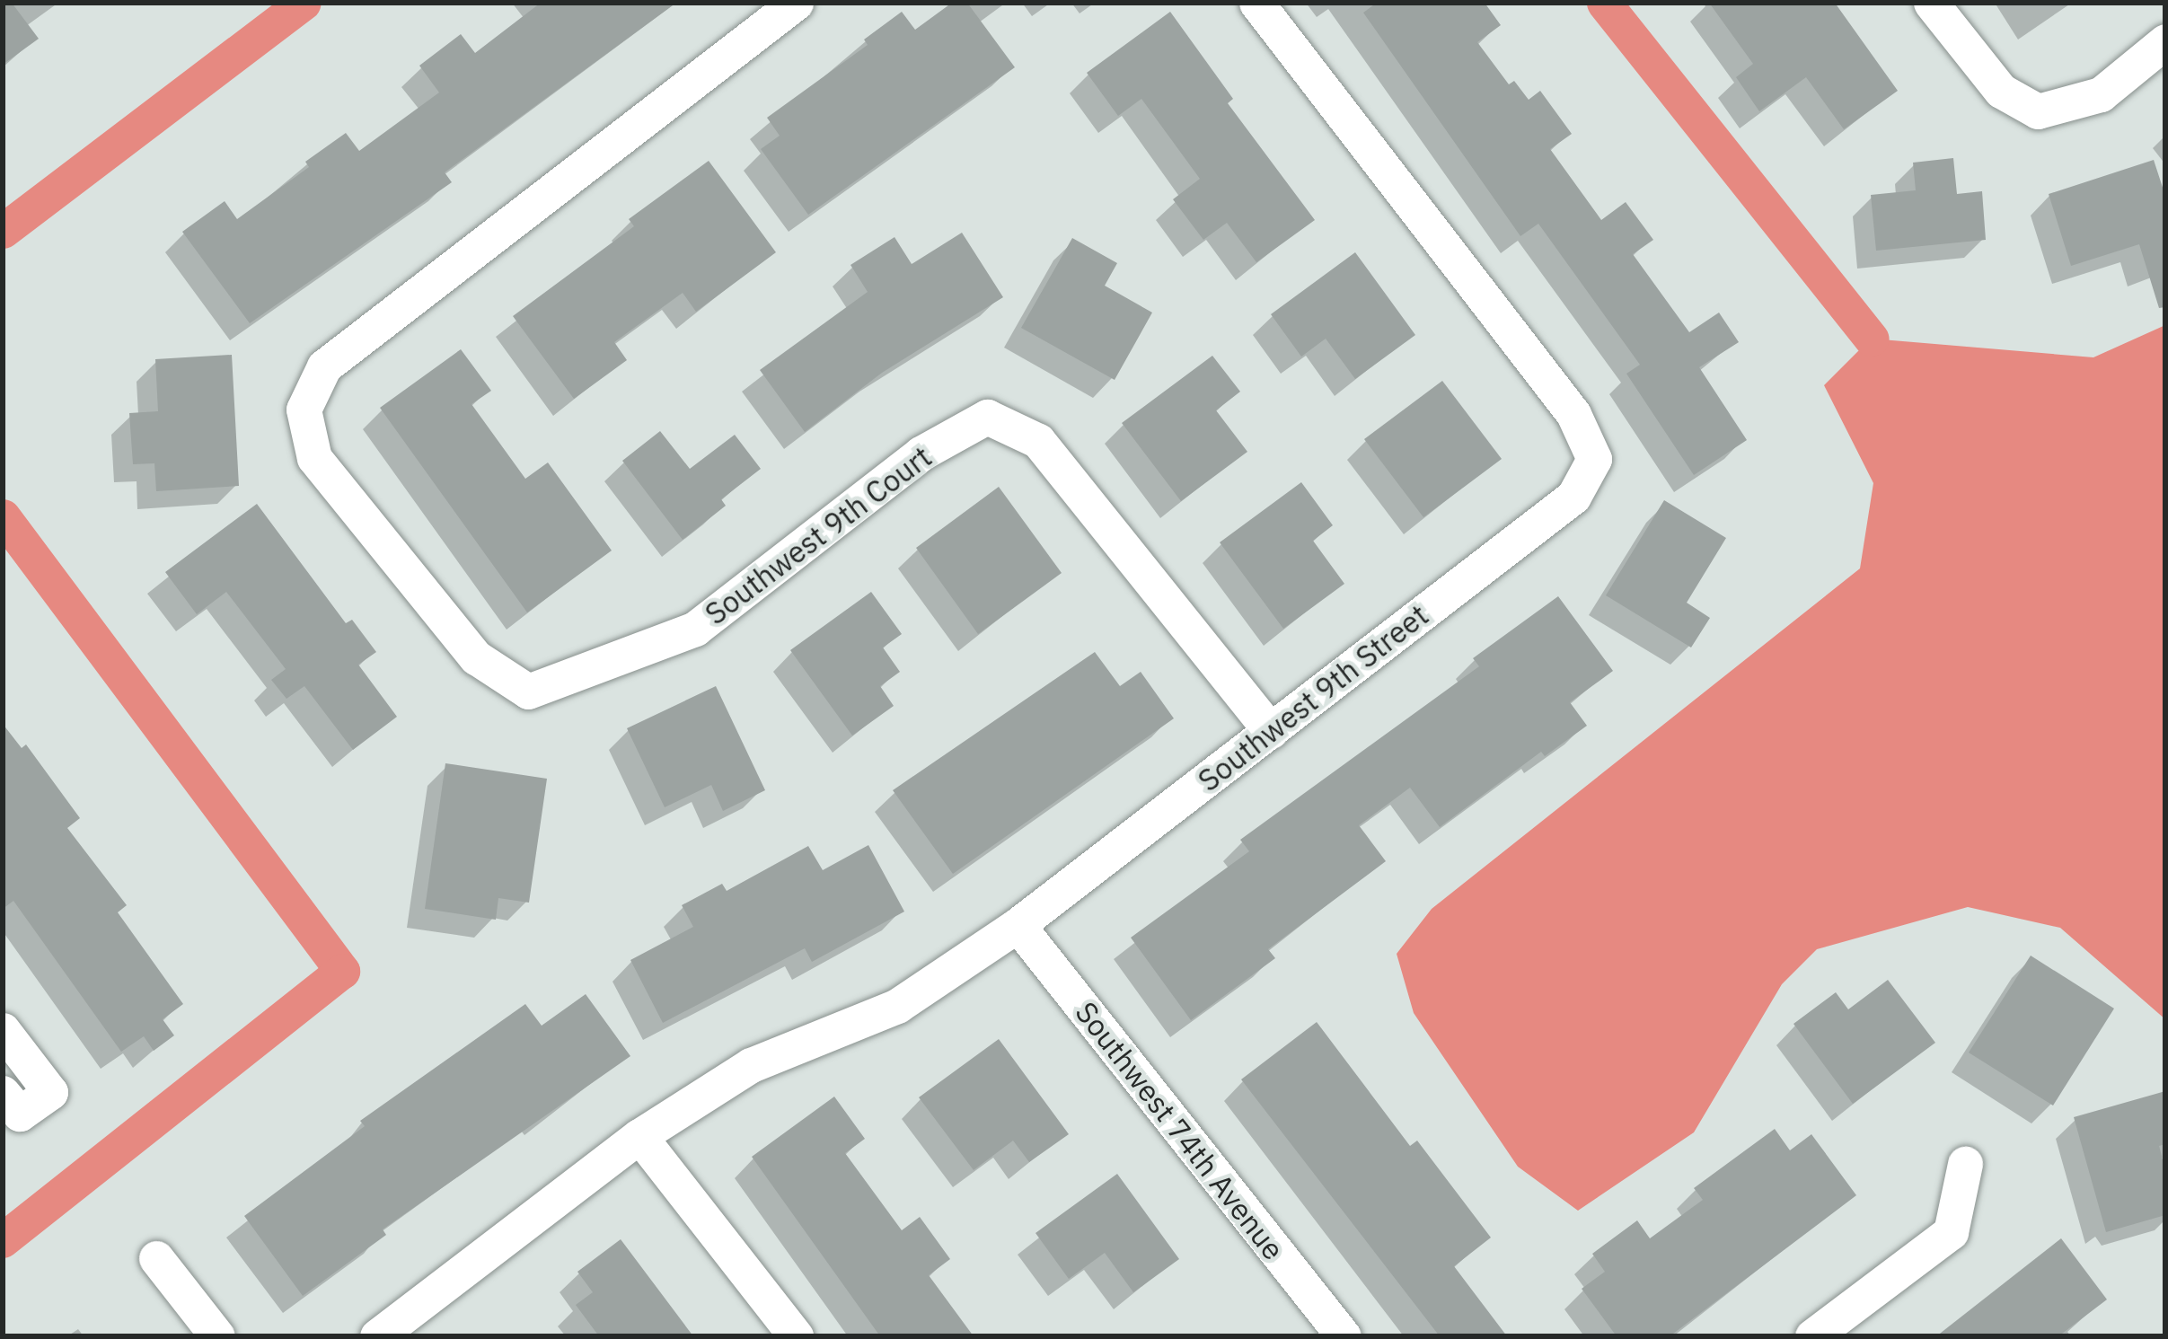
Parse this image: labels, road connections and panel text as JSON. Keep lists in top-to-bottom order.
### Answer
{
  "streets": {
    "street": ["Southwest 9th Court", "Southwest 9th Street", "Southwest 74th Avenue"]
  },
  "crossings": [
    ["Southwest 9th Court", "Southwest 9th Street"],
    ["Southwest 9th Street", "Southwest 74th Avenue"]
  ]
}
